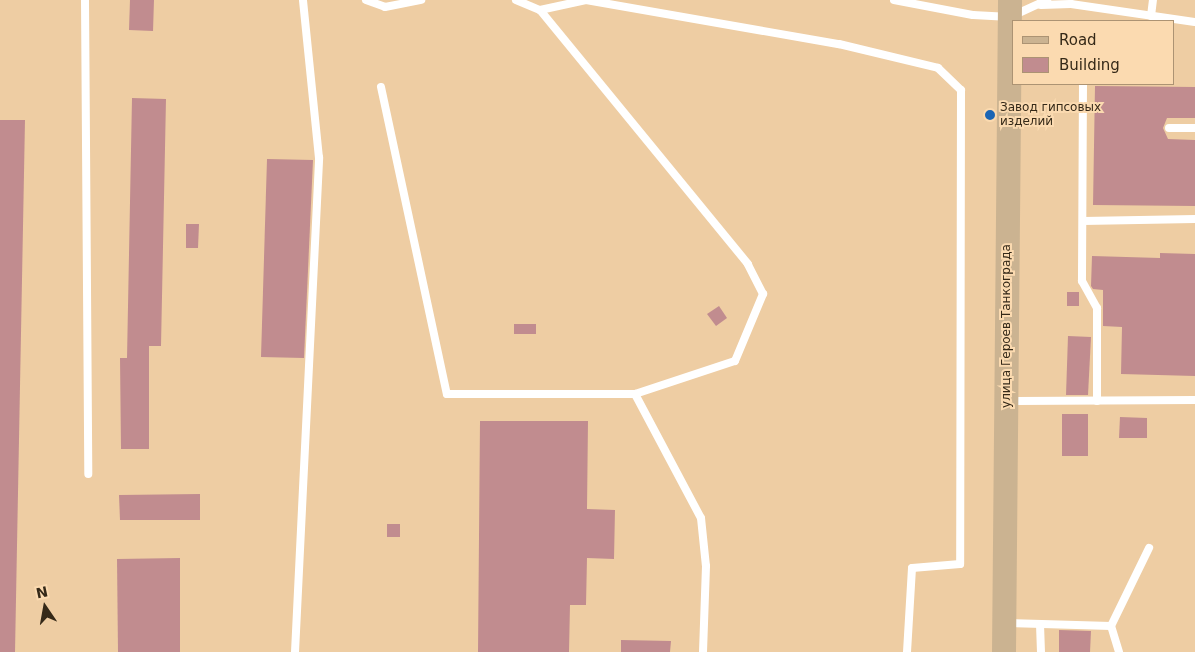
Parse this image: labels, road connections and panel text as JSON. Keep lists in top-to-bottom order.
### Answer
{
  "streets": {
    "main road": ["улица Героев Танкограда"]
  },
  "places": ["Завод гипсовых изделий"],
  "legend": ["Road", "Building"],
  "north": "top"
}
